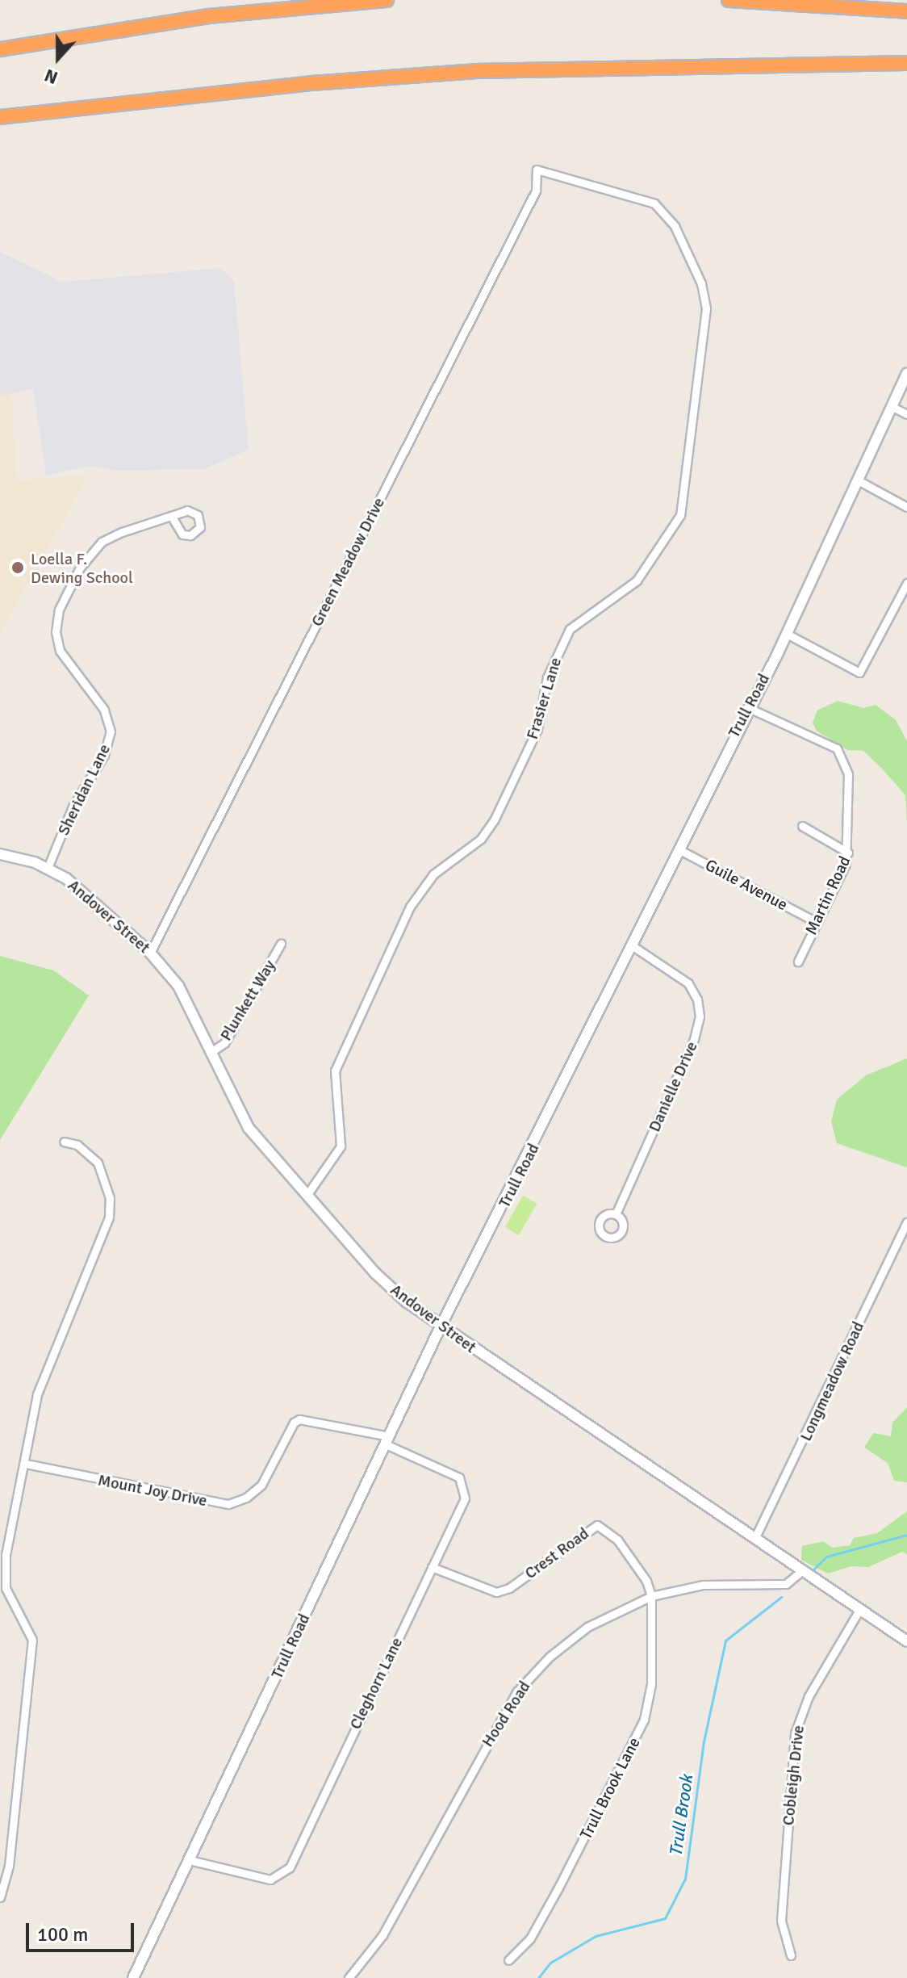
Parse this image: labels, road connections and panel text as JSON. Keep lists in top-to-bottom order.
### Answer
{
  "streets": {
    "street": [
      "Green Meadow Drive",
      "Frasier Lane",
      "Trull Road",
      "Sheridan Lane",
      "Guile Avenue",
      "Martin Road",
      "Andover Street",
      "Plunkett Way",
      "Danielle Drive",
      "Longmeadow Road",
      "Mount Joy Drive",
      "Crest Road",
      "Cleghorn Lane",
      "Hood Road",
      "Cobleigh Drive",
      "Trull Brook Lane"
    ]
  },
  "crossings": [
    ["Green Meadow Drive", "Frasier Lane"],
    ["Green Meadow Drive", "Andover Street"],
    ["Frasier Lane", "Andover Street"],
    ["Trull Road", "Guile Avenue"],
    ["Trull Road", "Martin Road"],
    ["Trull Road", "Andover Street"],
    ["Trull Road", "Danielle Drive"],
    ["Trull Road", "Mount Joy Drive"],
    ["Trull Road", "Cleghorn Lane"],
    ["Sheridan Lane", "Andover Street"],
    ["Guile Avenue", "Martin Road"],
    ["Andover Street", "Plunkett Way"],
    ["Andover Street", "Longmeadow Road"],
    ["Andover Street", "Hood Road"],
    ["Andover Street", "Cobleigh Drive"],
    ["Mount Joy Drive", "Cleghorn Lane"],
    ["Crest Road", "Cleghorn Lane"],
    ["Crest Road", "Hood Road"],
    ["Crest Road", "Trull Brook Lane"],
    ["Hood Road", "Trull Brook Lane"]
  ],
  "water": ["Trull Brook"],
  "places": ["Loella F. Dewing School"],
  "scale_bar": "100 m",
  "north": "bottom"
}
